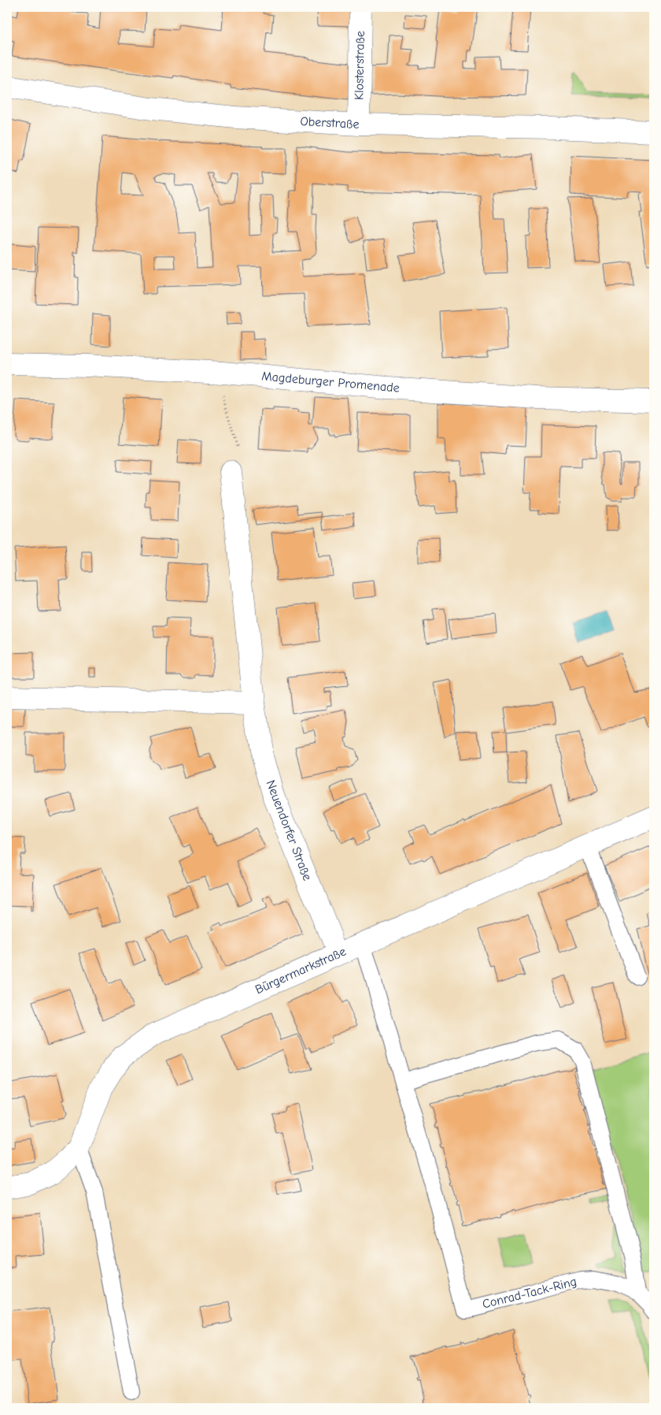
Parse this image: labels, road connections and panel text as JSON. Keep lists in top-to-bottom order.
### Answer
{
  "streets": {
    "street": [
      "Klosterstraße",
      "Oberstraße",
      "Magdeburger Promenade",
      "Neuendorfer Straße",
      "Bürgermarkstraße"
    ],
    "lane": ["Conrad-Tack-Ring"]
  },
  "crossings": [
    ["Klosterstraße", "Oberstraße"],
    ["Neuendorfer Straße", "Bürgermarkstraße"]
  ]
}
